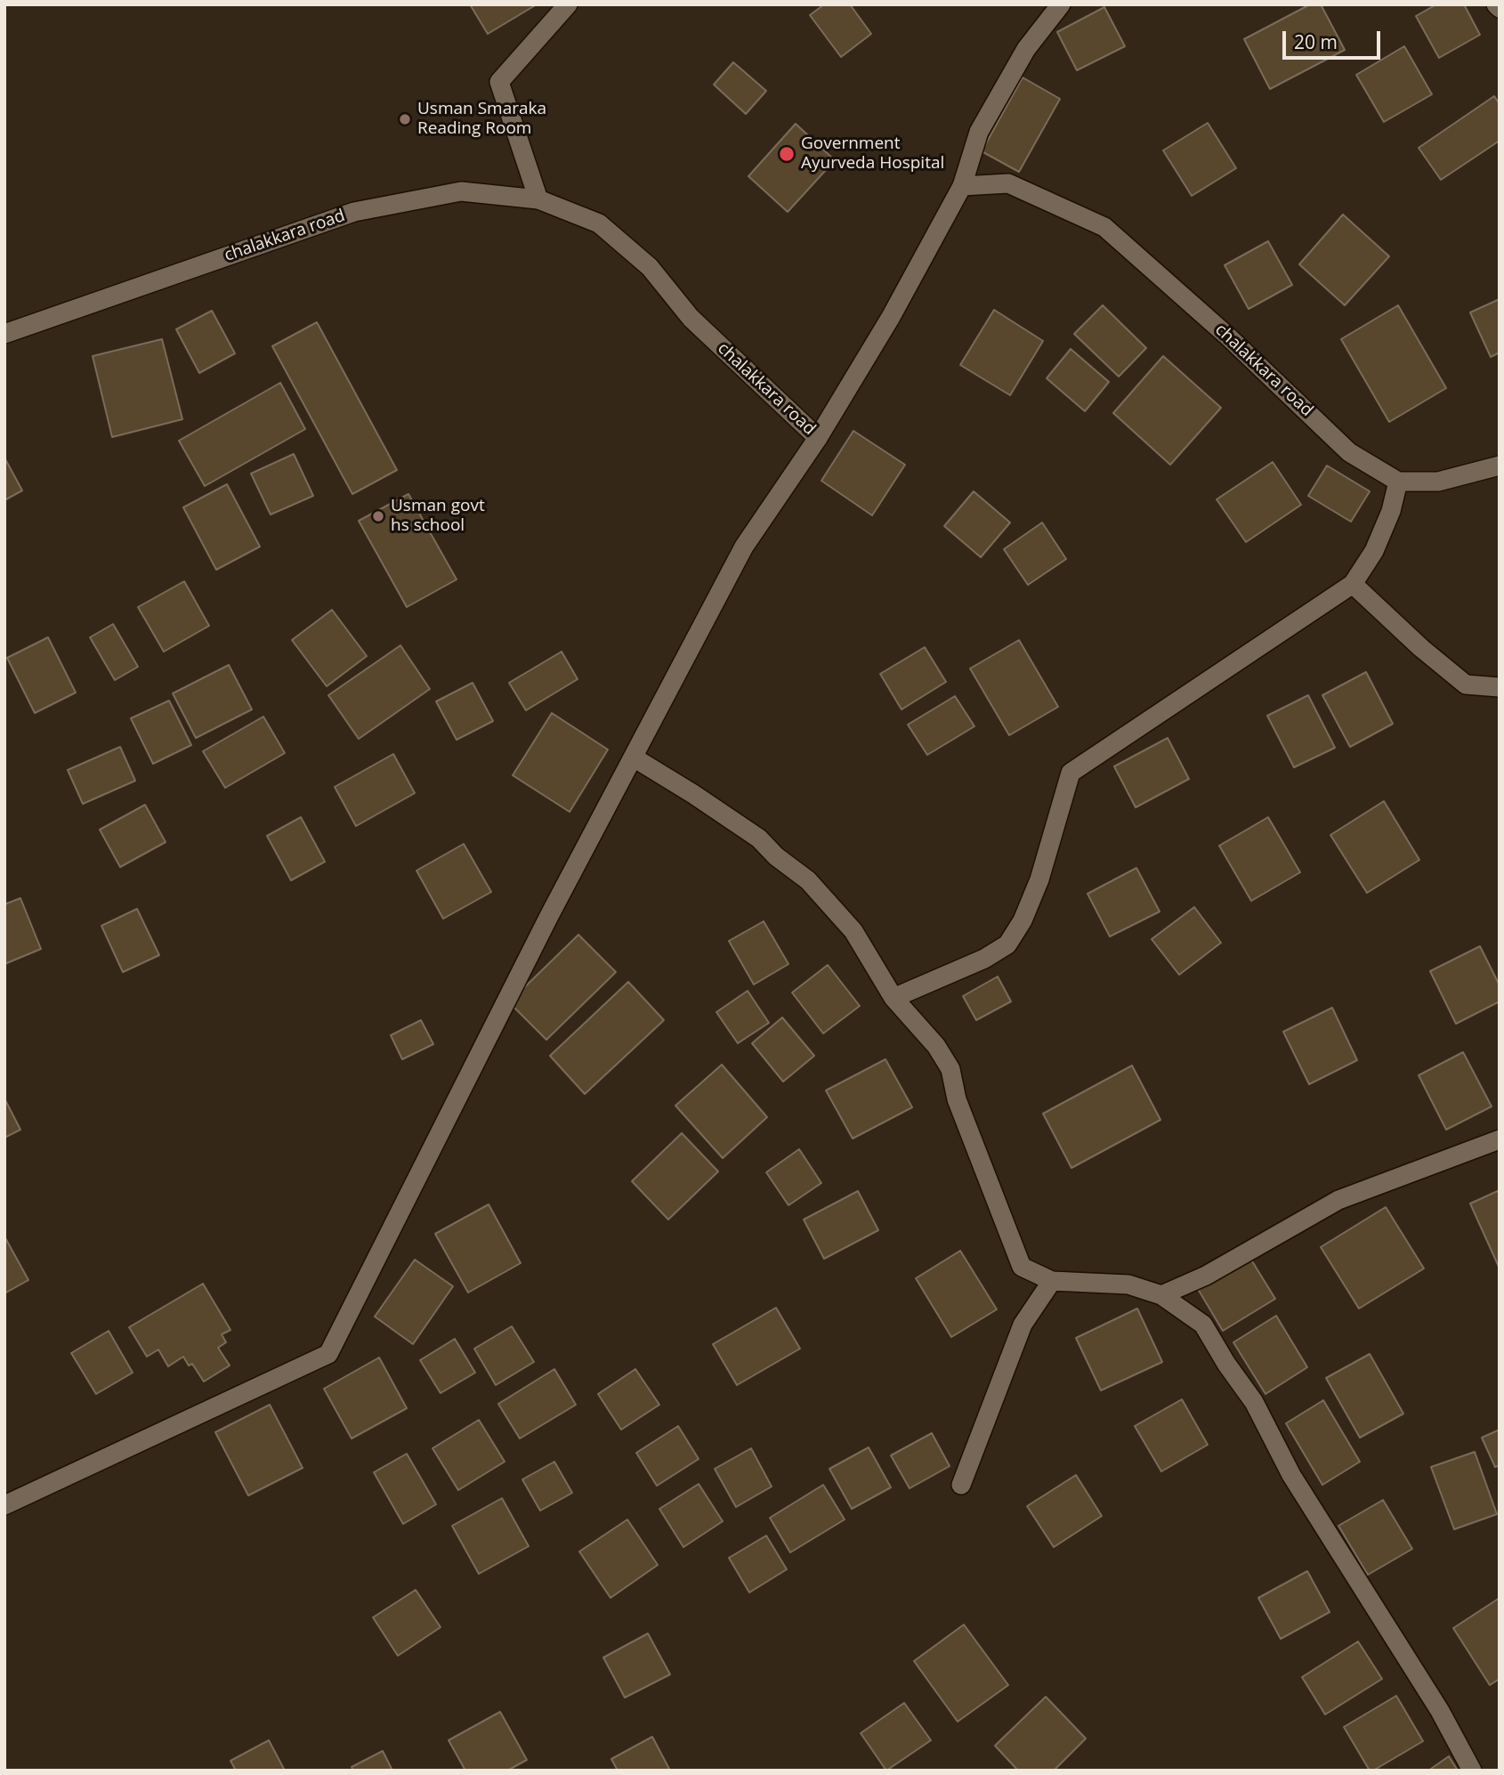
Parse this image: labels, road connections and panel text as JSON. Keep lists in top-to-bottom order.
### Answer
{
  "streets": {
    "street": ["chalakkara road"]
  },
  "places": ["Usman Smaraka Reading Room", "Government Ayurveda Hospital", "Usman govt hs school"],
  "scale_bar": "20 m"
}
